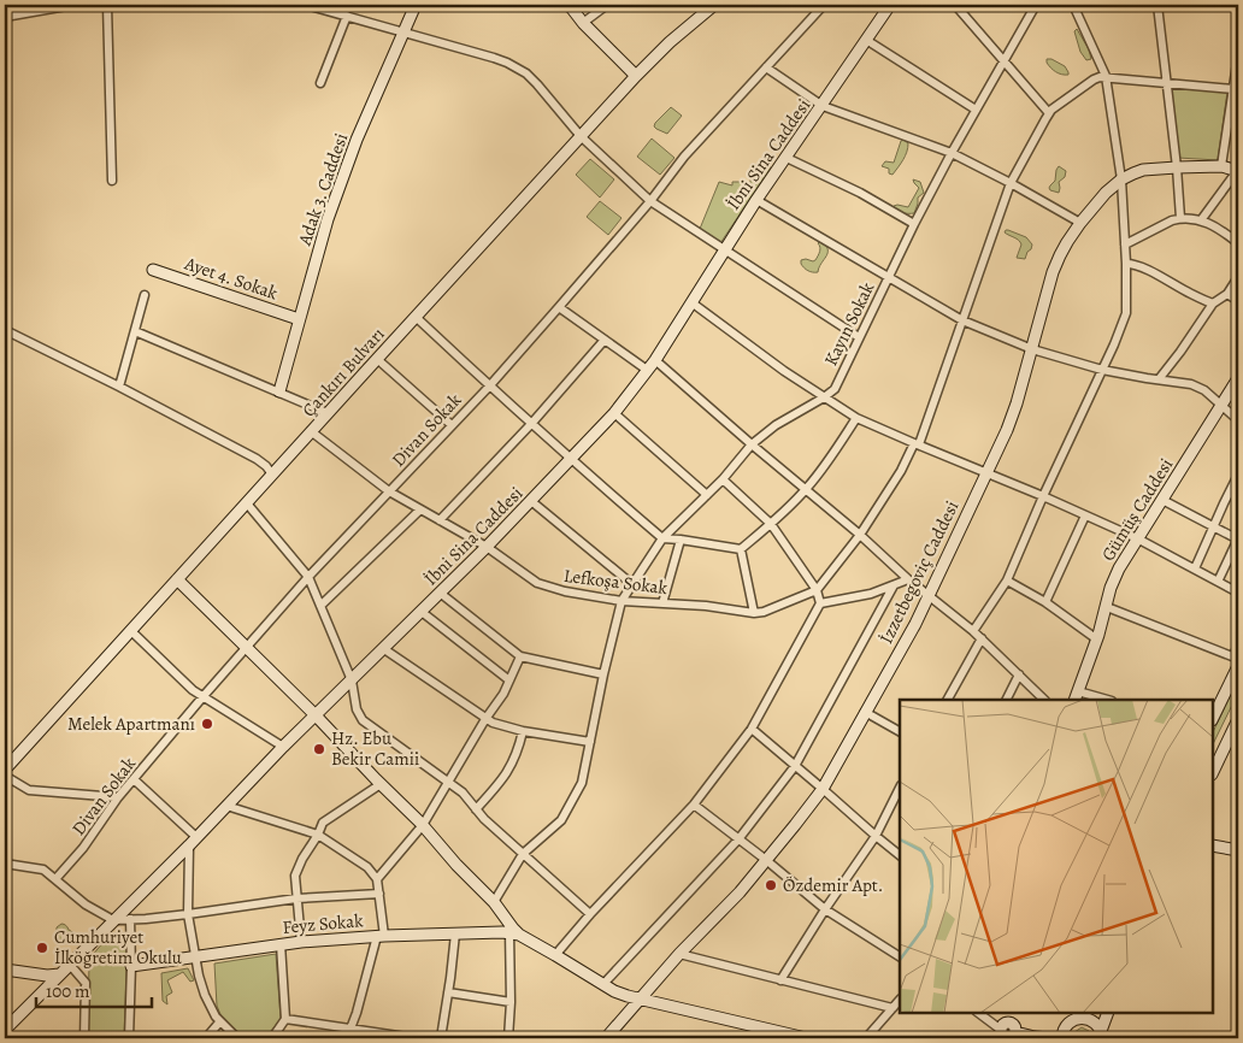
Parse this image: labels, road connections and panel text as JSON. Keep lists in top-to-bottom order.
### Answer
{
  "streets": {
    "street": [
      "İbni Sina Caddesi",
      "Adak 3. Caddesi",
      "Ayet 4. Sokak",
      "Kayın Sokak",
      "Çankırı Bulvarı",
      "Divan Sokak",
      "Gümüş Caddesi",
      "İzzetbegoviç Caddesi",
      "Lefkoşa Sokak",
      "Feyz Sokak"
    ]
  },
  "crossings": [
    ["İbni Sina Caddesi", "Lefkoşa Sokak"],
    ["Adak 3. Caddesi", "Ayet 4. Sokak"],
    ["Kayın Sokak", "Lefkoşa Sokak"],
    ["Çankırı Bulvarı", "Lefkoşa Sokak"],
    ["Divan Sokak", "Lefkoşa Sokak"]
  ],
  "places": [
    "Melek Apartmanı",
    "Hz. Ebu Bekir Camii",
    "Özdemir Apt.",
    "Cumhuriyet İlköğretim Okulu"
  ],
  "scale_bar": "100 m"
}
